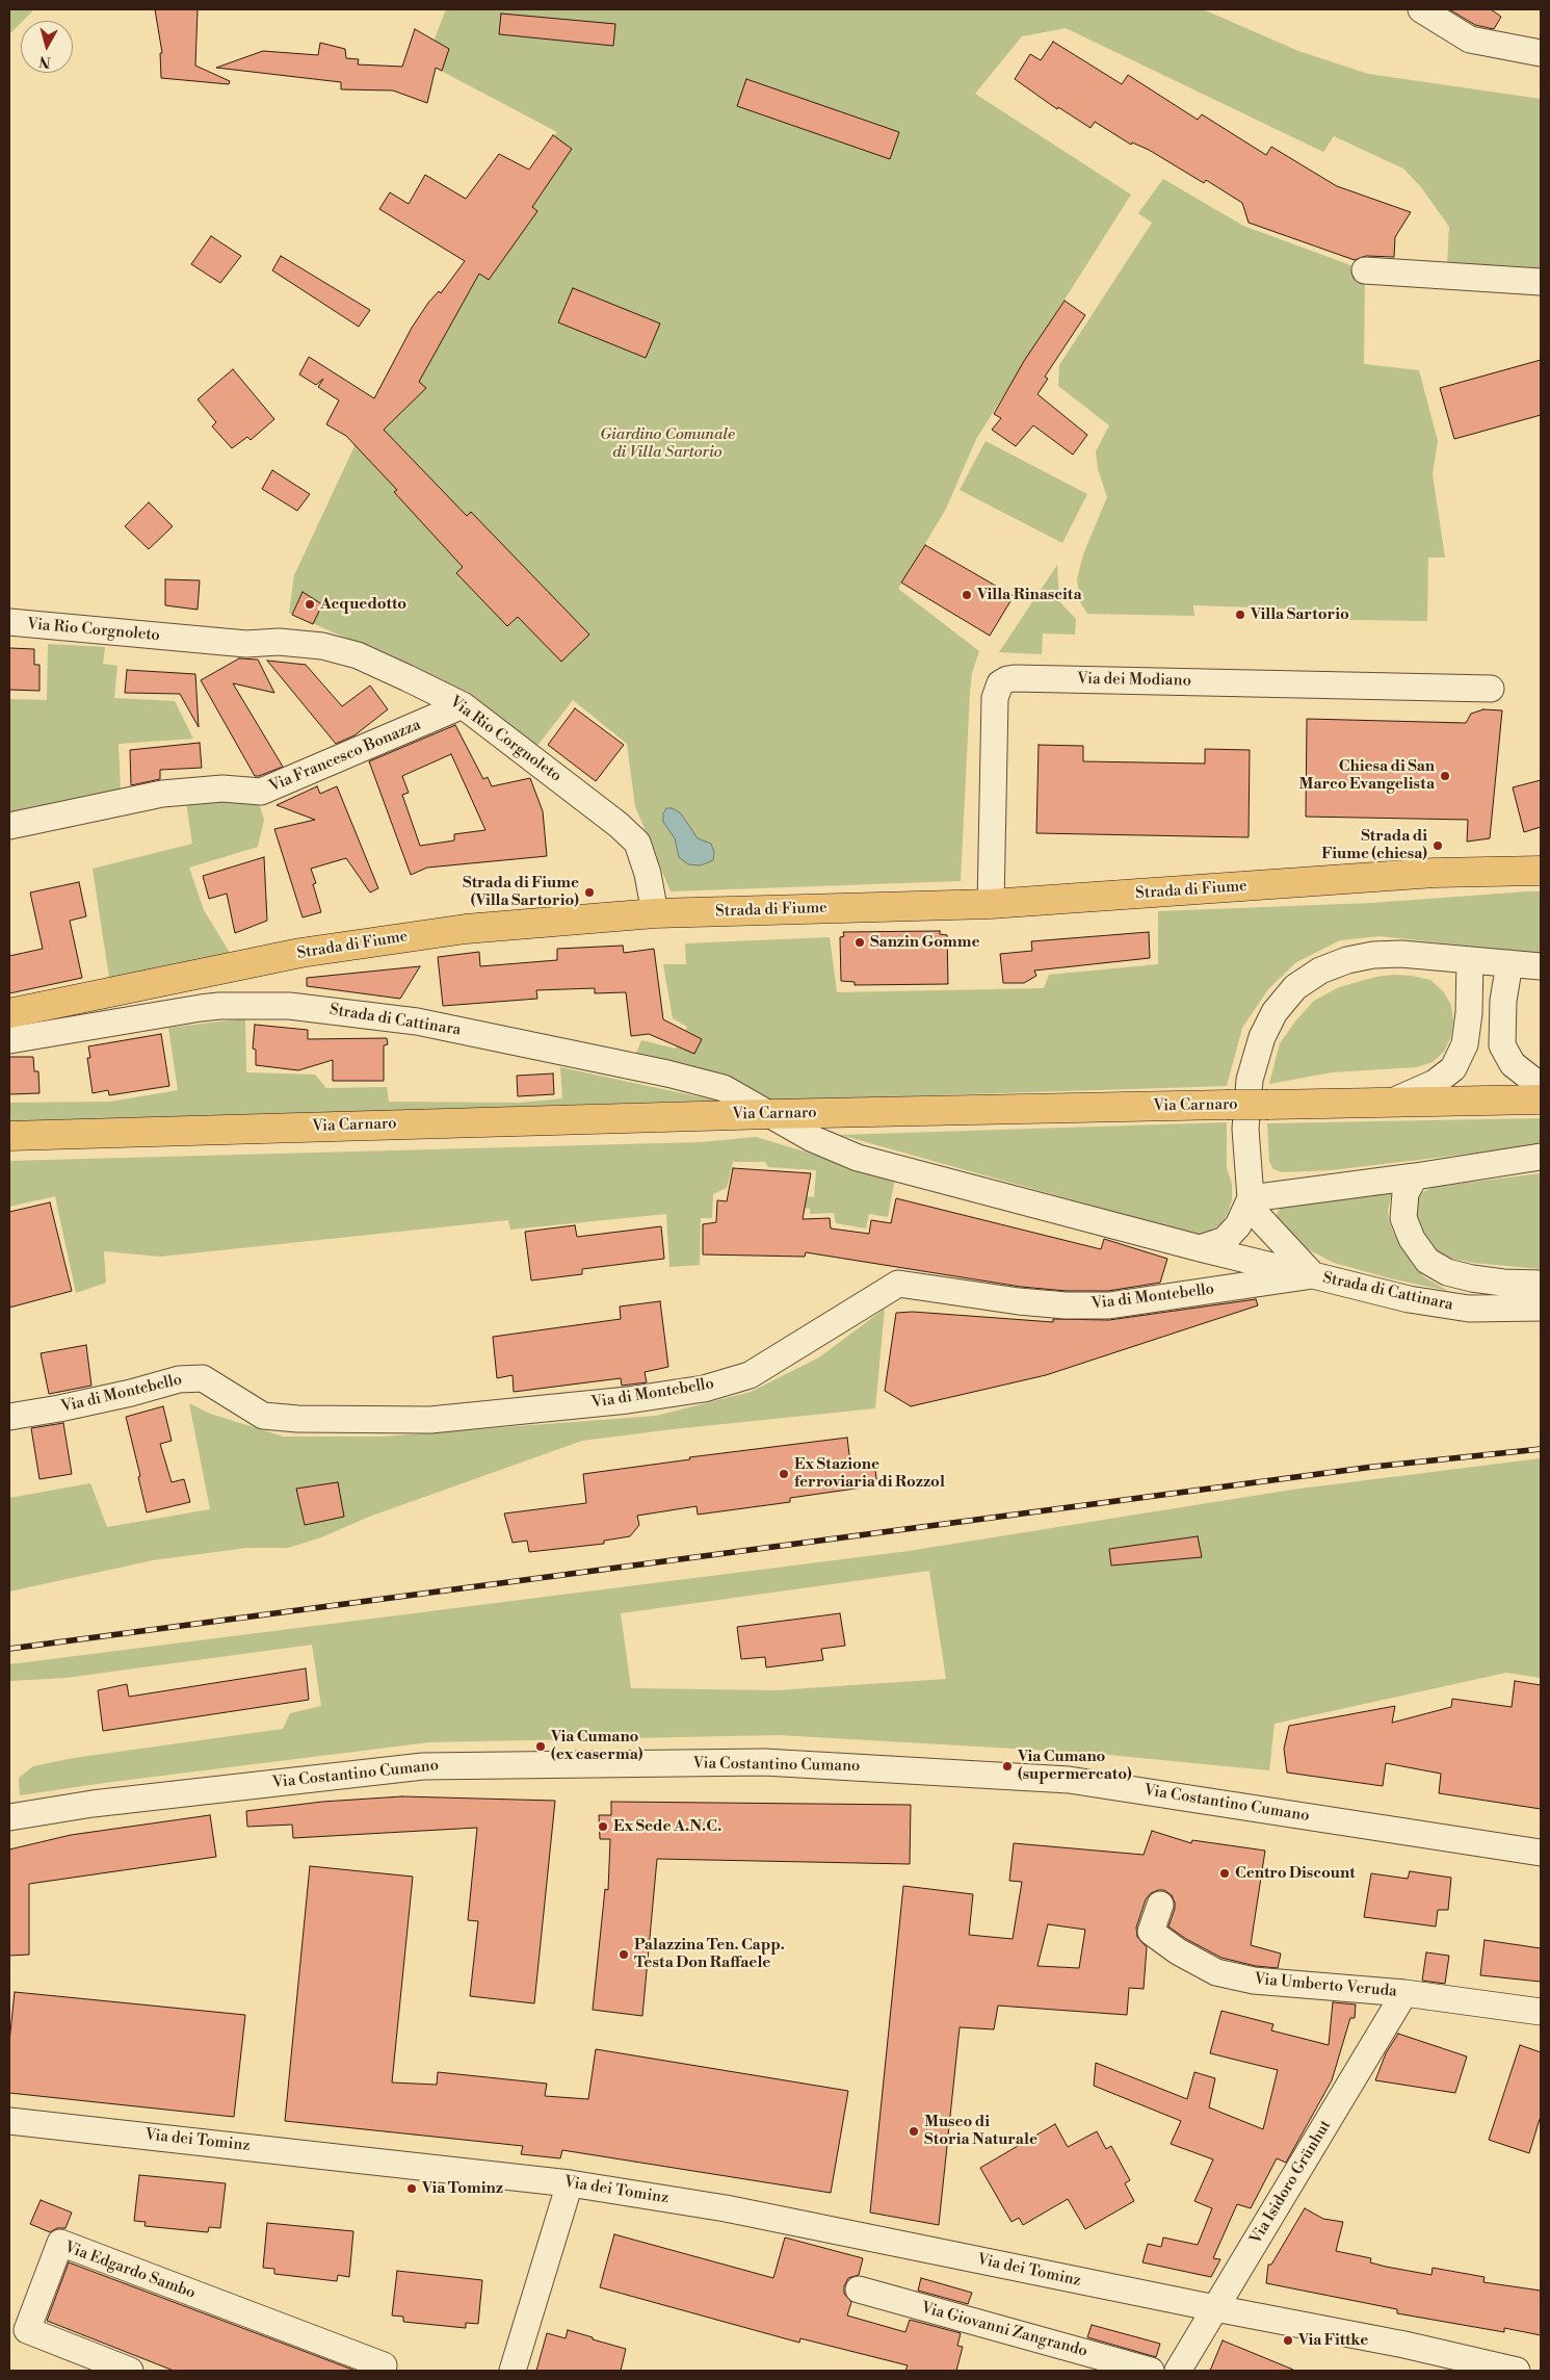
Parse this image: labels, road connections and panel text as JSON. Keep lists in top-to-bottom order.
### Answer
{
  "streets": {
    "main road": ["Strada di Fiume", "Via Carnaro"],
    "street": [
      "Via Rio Corgnoleto",
      "Via dei Modiano",
      "Via Francesco Bonazza",
      "Strada di Cattinara",
      "Via di Montebello",
      "Via Costantino Cumano",
      "Via Umberto Veruda",
      "Via dei Tominz",
      "Via Isidoro Grünhut",
      "Via Edgardo Sambo",
      "Via Giovanni Zangrando"
    ]
  },
  "crossings": [
    ["Via Rio Corgnoleto", "Via Francesco Bonazza"],
    ["Via Rio Corgnoleto", "Strada di Fiume"],
    ["Via dei Modiano", "Strada di Fiume"],
    ["Strada di Cattinara", "Via Carnaro"],
    ["Strada di Cattinara", "Via di Montebello"],
    ["Via Umberto Veruda", "Via Isidoro Grünhut"],
    ["Via dei Tominz", "Via Isidoro Grünhut"]
  ],
  "parks": ["Giardino Comunale di Villa Sartorio"],
  "places": [
    "Villa Rinascita",
    "Acquedotto",
    "Villa Sartorio",
    "Chiesa di San Marco Evangelista",
    "Strada di Fiume (chiesa)",
    "Strada di Fiume (Villa Sartorio)",
    "Sanzin Gomme",
    "Ex Stazione ferroviaria di Rozzol",
    "Via Cumano (ex caserma)",
    "Via Cumano (supermercato)",
    "Ex Sede A.N.C.",
    "Centro Discount",
    "Palazzina Ten. Capp. Testa Don Raffaele",
    "Museo di Storia Naturale",
    "Via Tominz",
    "Via Fittke"
  ],
  "north": "bottom"
}
